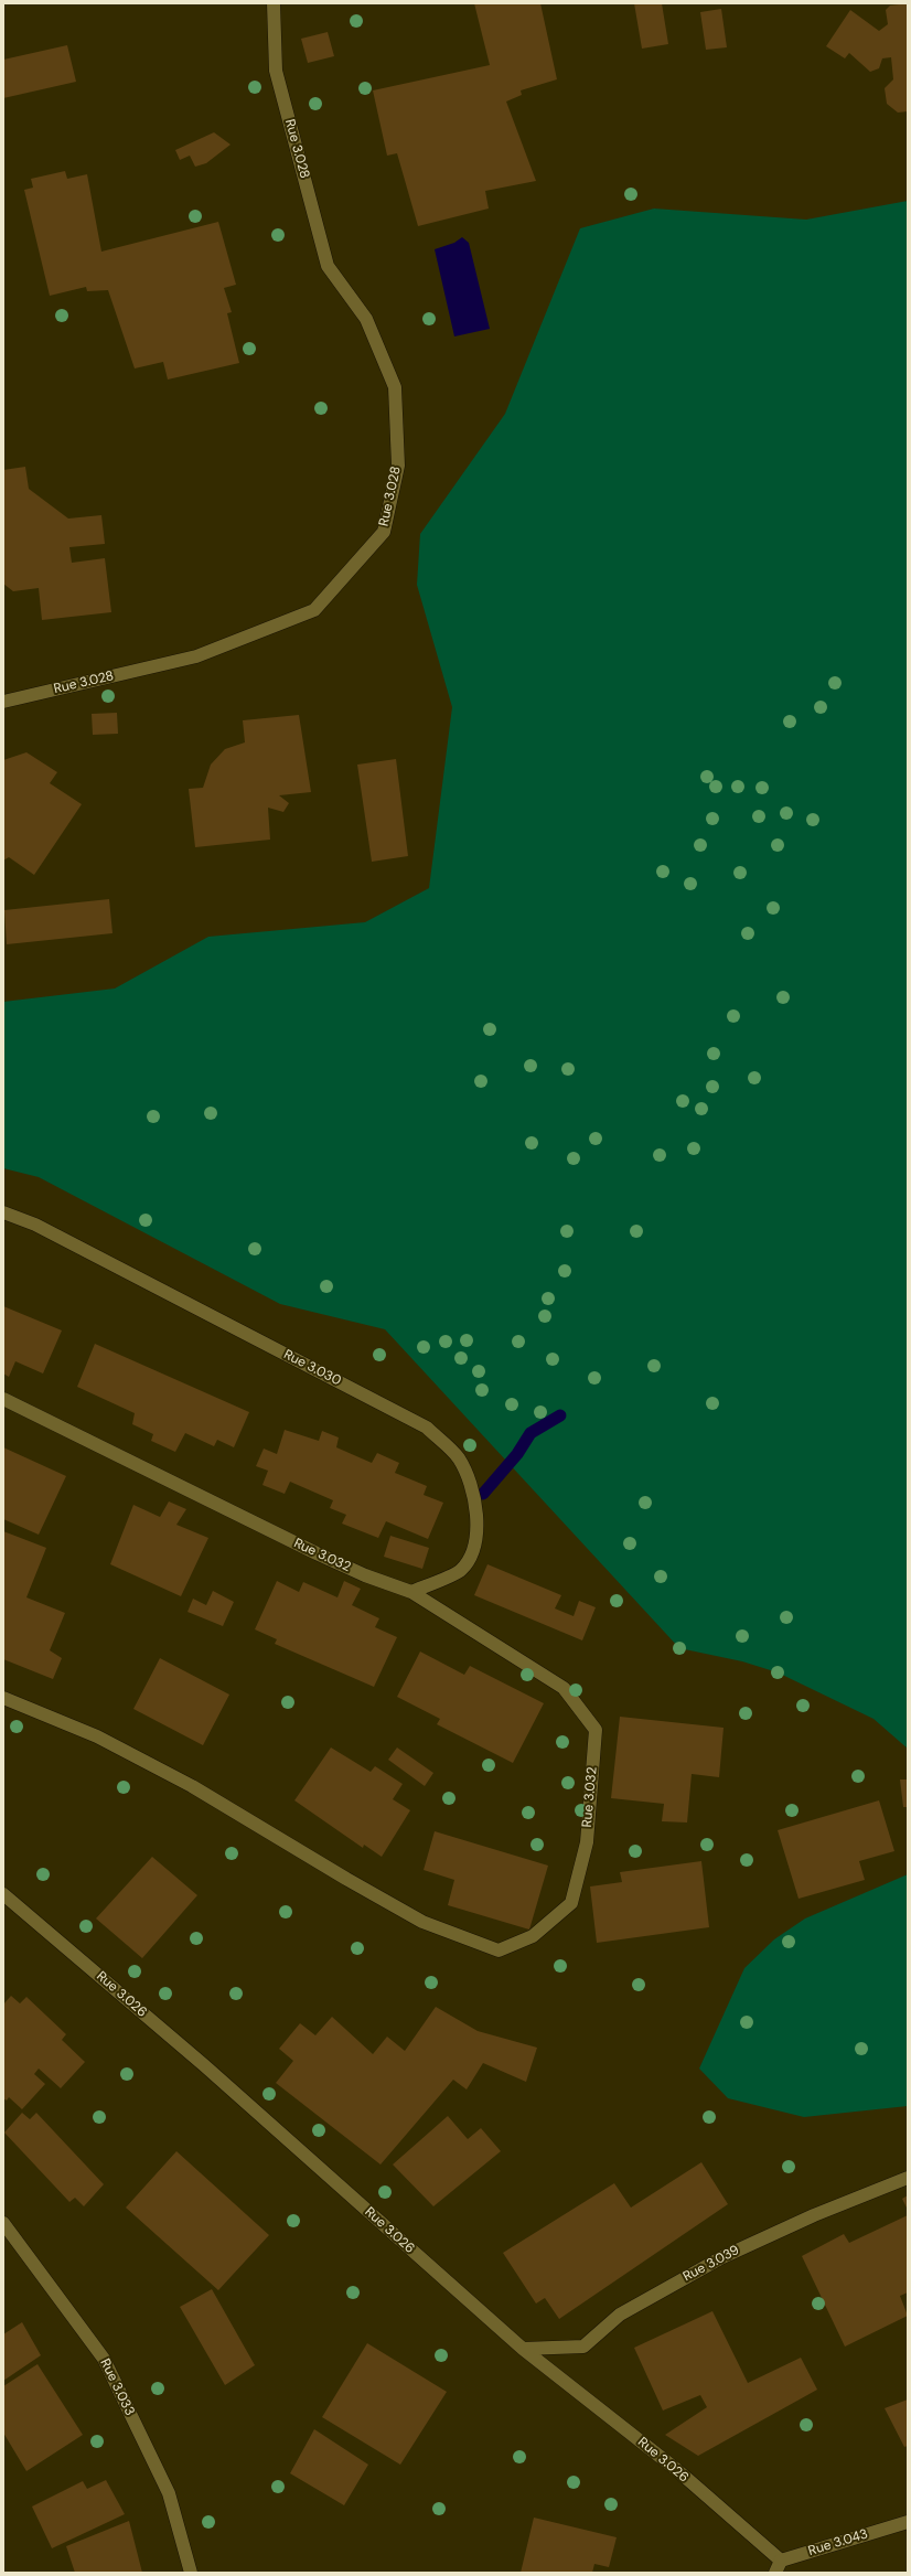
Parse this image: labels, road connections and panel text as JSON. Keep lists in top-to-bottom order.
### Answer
{
  "streets": {
    "street": [
      "Rue 3.028",
      "Rue 3.030",
      "Rue 3.032",
      "Rue 3.026",
      "Rue 3.039",
      "Rue 3.033",
      "Rue 3.043"
    ]
  },
  "crossings": [
    ["Rue 3.030", "Rue 3.032"],
    ["Rue 3.026", "Rue 3.039"],
    ["Rue 3.026", "Rue 3.043"]
  ]
}
